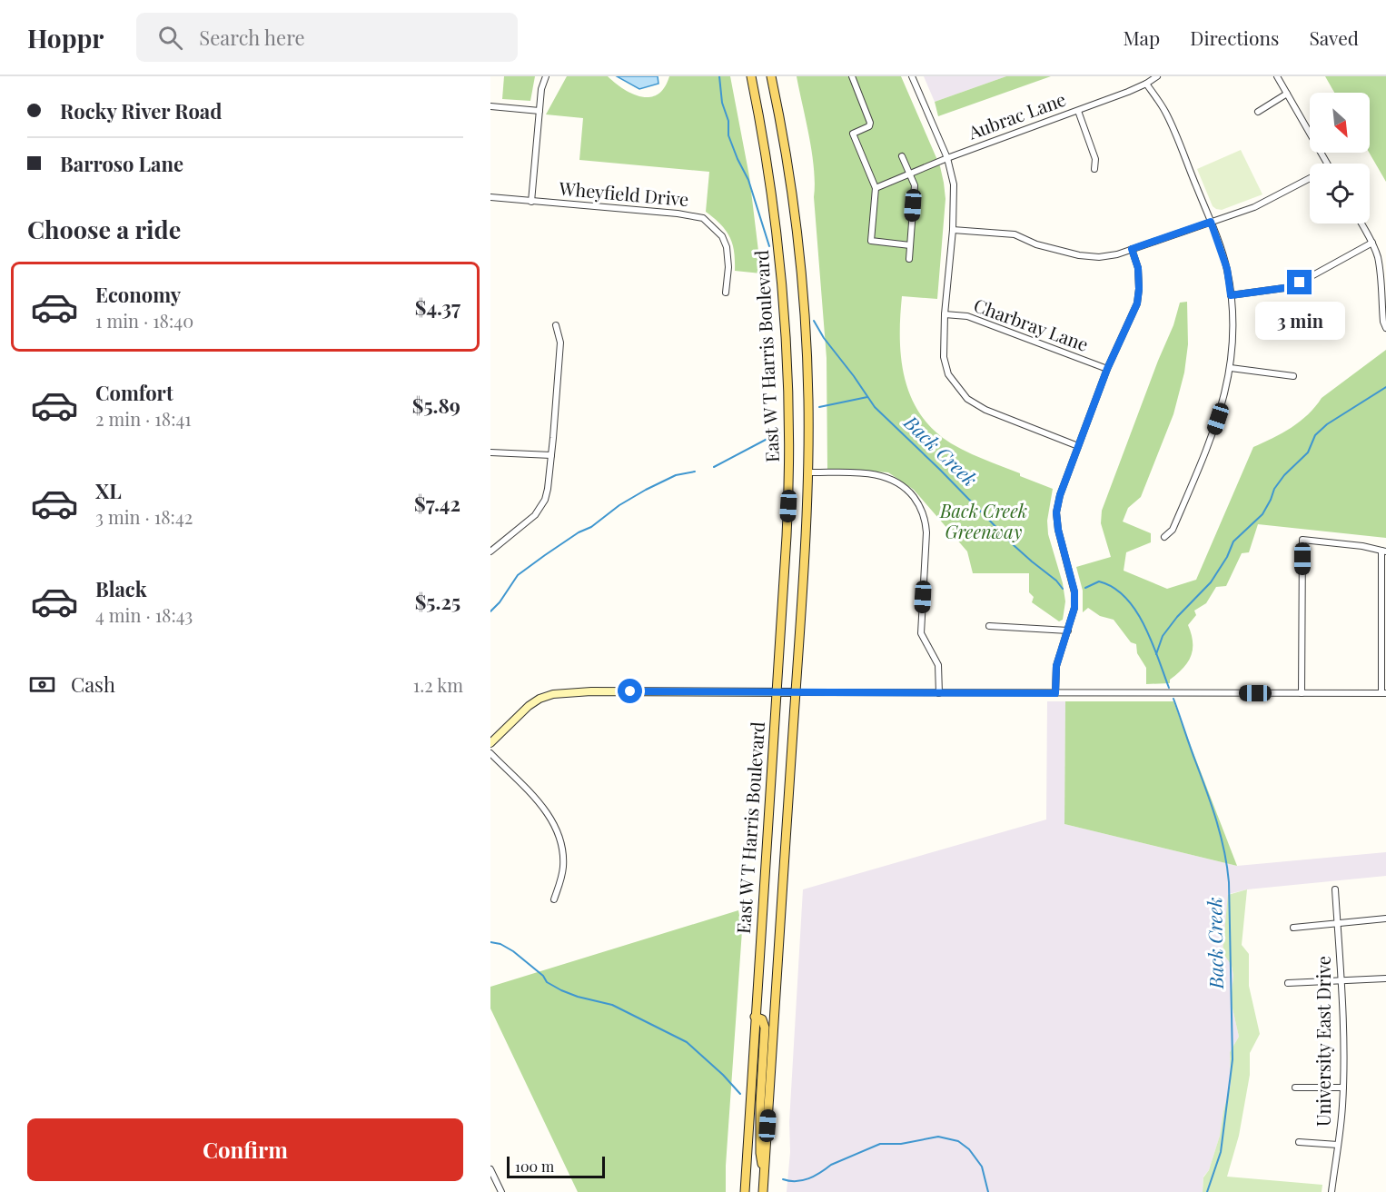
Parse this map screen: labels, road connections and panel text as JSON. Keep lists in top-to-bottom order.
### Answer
{
  "streets": {
    "main road": ["East W T Harris Boulevard"],
    "street": [
      "Aubrac Lane",
      "Wheyfield Drive",
      "Charbray Lane",
      "University East Drive"
    ]
  },
  "water": ["Back Creek"],
  "parks": ["Back Creek Greenway"],
  "scale_bar": "100 m",
  "north": "bottom right",
  "page": {
    "header": "Hoppr",
    "search": "Search here",
    "nav": ["Map", "Directions", "Saved"],
    "banner": ["Rocky River Road", "Barroso Lane"],
    "heading": "Choose a ride",
    "list": [
      {
        "name": "Economy",
        "note": "1 min · 18:40",
        "value": "$4.37"
      },
      {
        "name": "Comfort",
        "note": "2 min · 18:41",
        "value": "$5.89"
      },
      {
        "name": "XL",
        "note": "3 min · 18:42",
        "value": "$7.42"
      },
      {
        "name": "Black",
        "note": "4 min · 18:43",
        "value": "$5.25"
      }
    ],
    "bubble": "3 min",
    "pay": ["Cash", "1.2 km"],
    "buttons": "Confirm",
    "scale": "100 m"
  }
}
